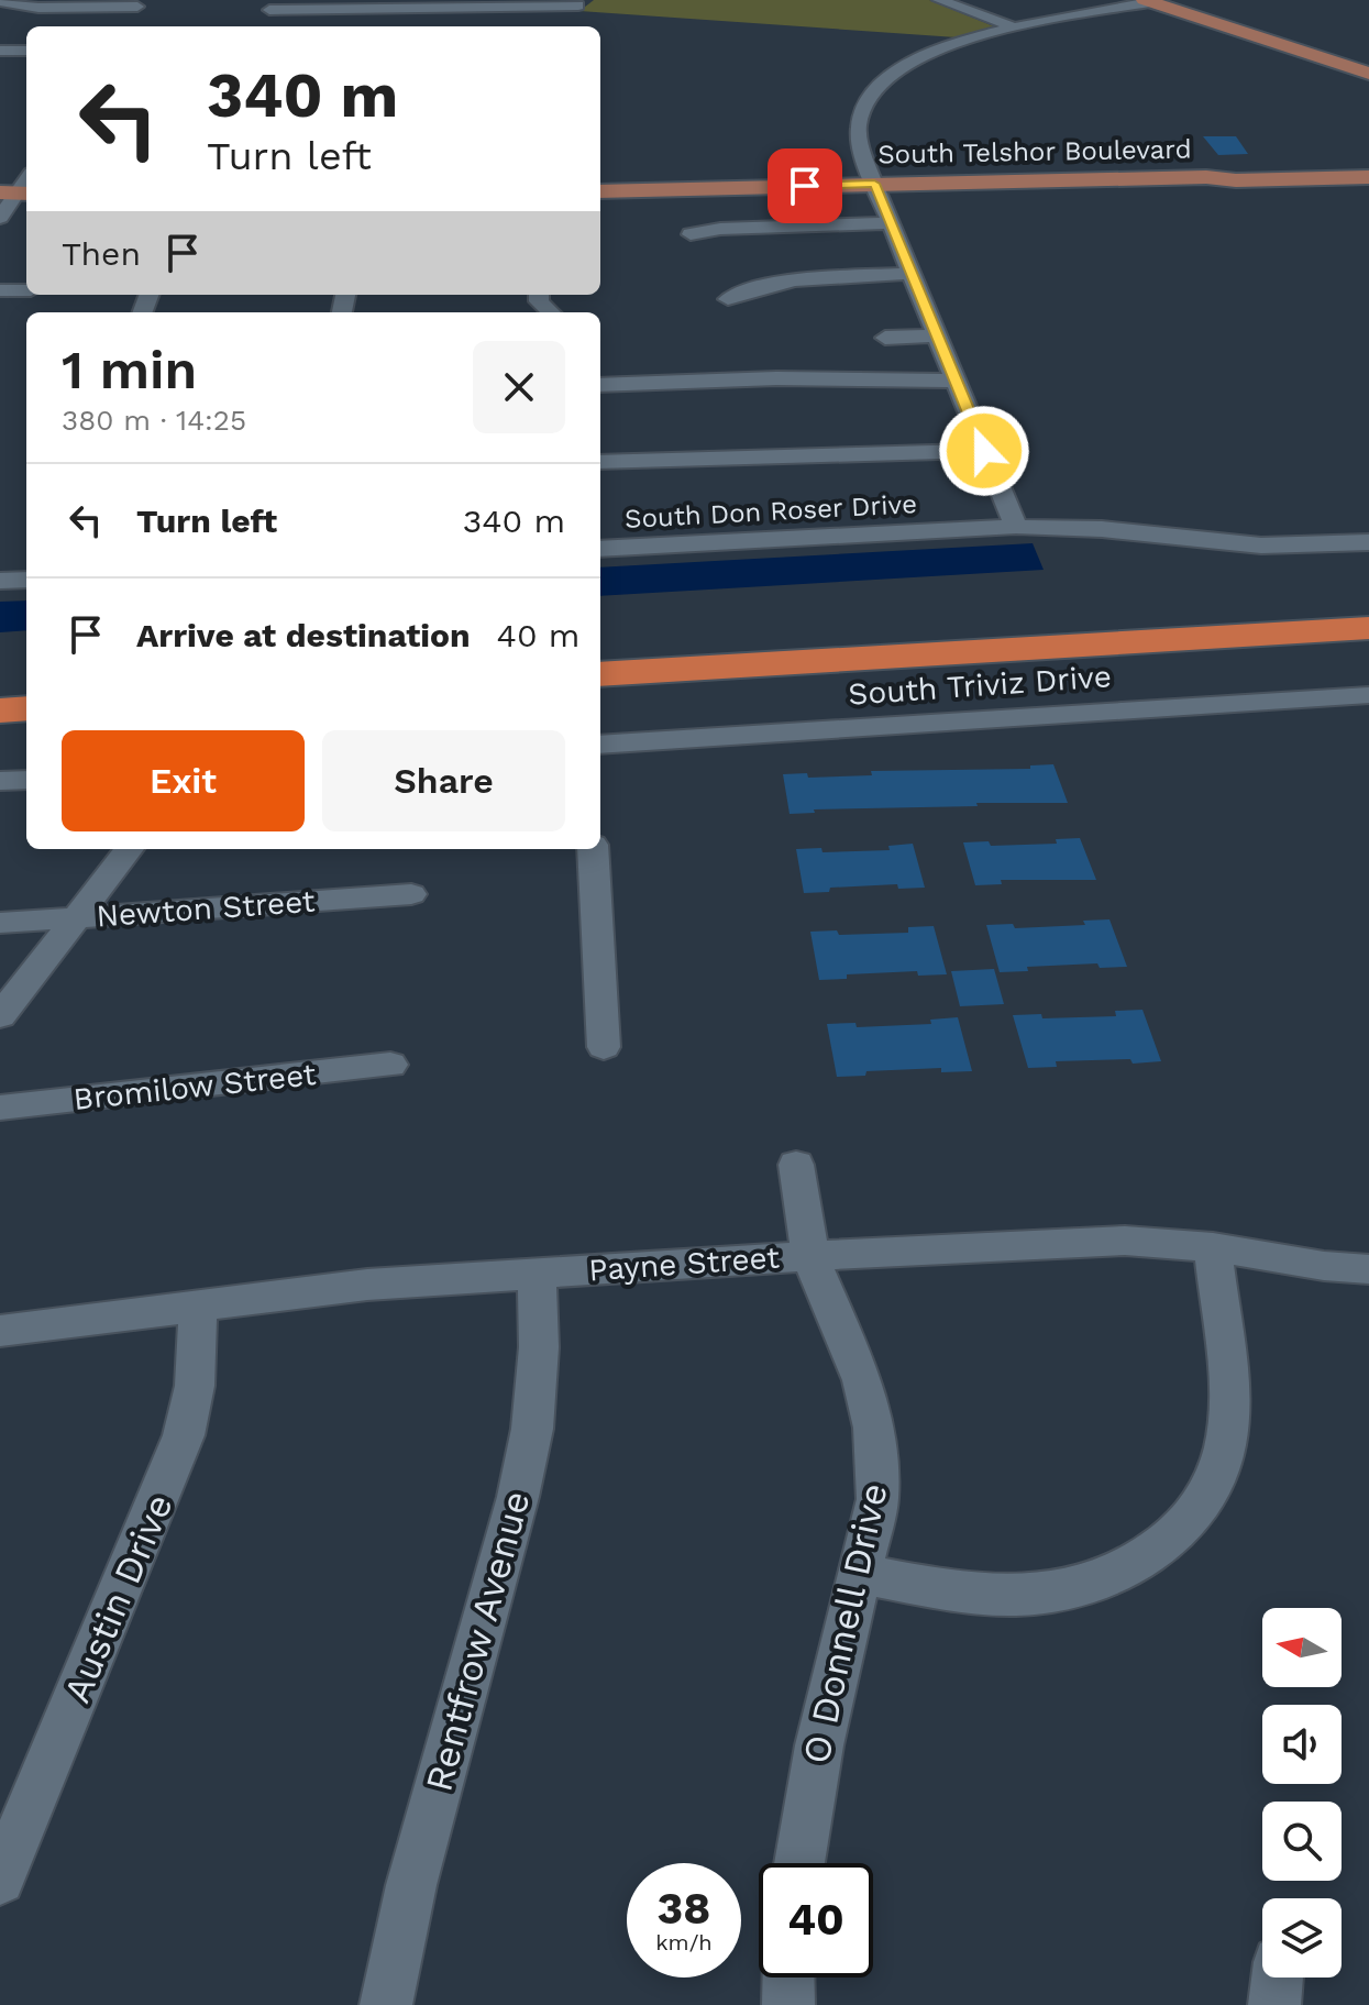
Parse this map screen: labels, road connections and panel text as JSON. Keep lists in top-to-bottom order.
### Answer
{
  "streets": {
    "main road": ["South Telshor Boulevard"],
    "street": [
      "South Don Roser Drive",
      "South Triviz Drive",
      "Newton Street",
      "Bromilow Street",
      "Payne Street",
      "Austin Drive",
      "O Donnell Drive",
      "Rentfrow Avenue"
    ]
  },
  "crossings": [
    ["Payne Street", "Austin Drive"],
    ["Payne Street", "O Donnell Drive"],
    ["Payne Street", "Rentfrow Avenue"]
  ],
  "north": "left",
  "page": {
    "turn": ["340 m", "Turn left"],
    "then": "Then",
    "heading": ["1 min", "380 m · 14:25"],
    "list": [
      {
        "name": "Turn left",
        "value": "340 m"
      },
      {
        "name": "Arrive at destination",
        "value": "40 m"
      }
    ],
    "buttons": ["Exit", "Share"],
    "speed": "38 km/h",
    "limit": "40"
  }
}
